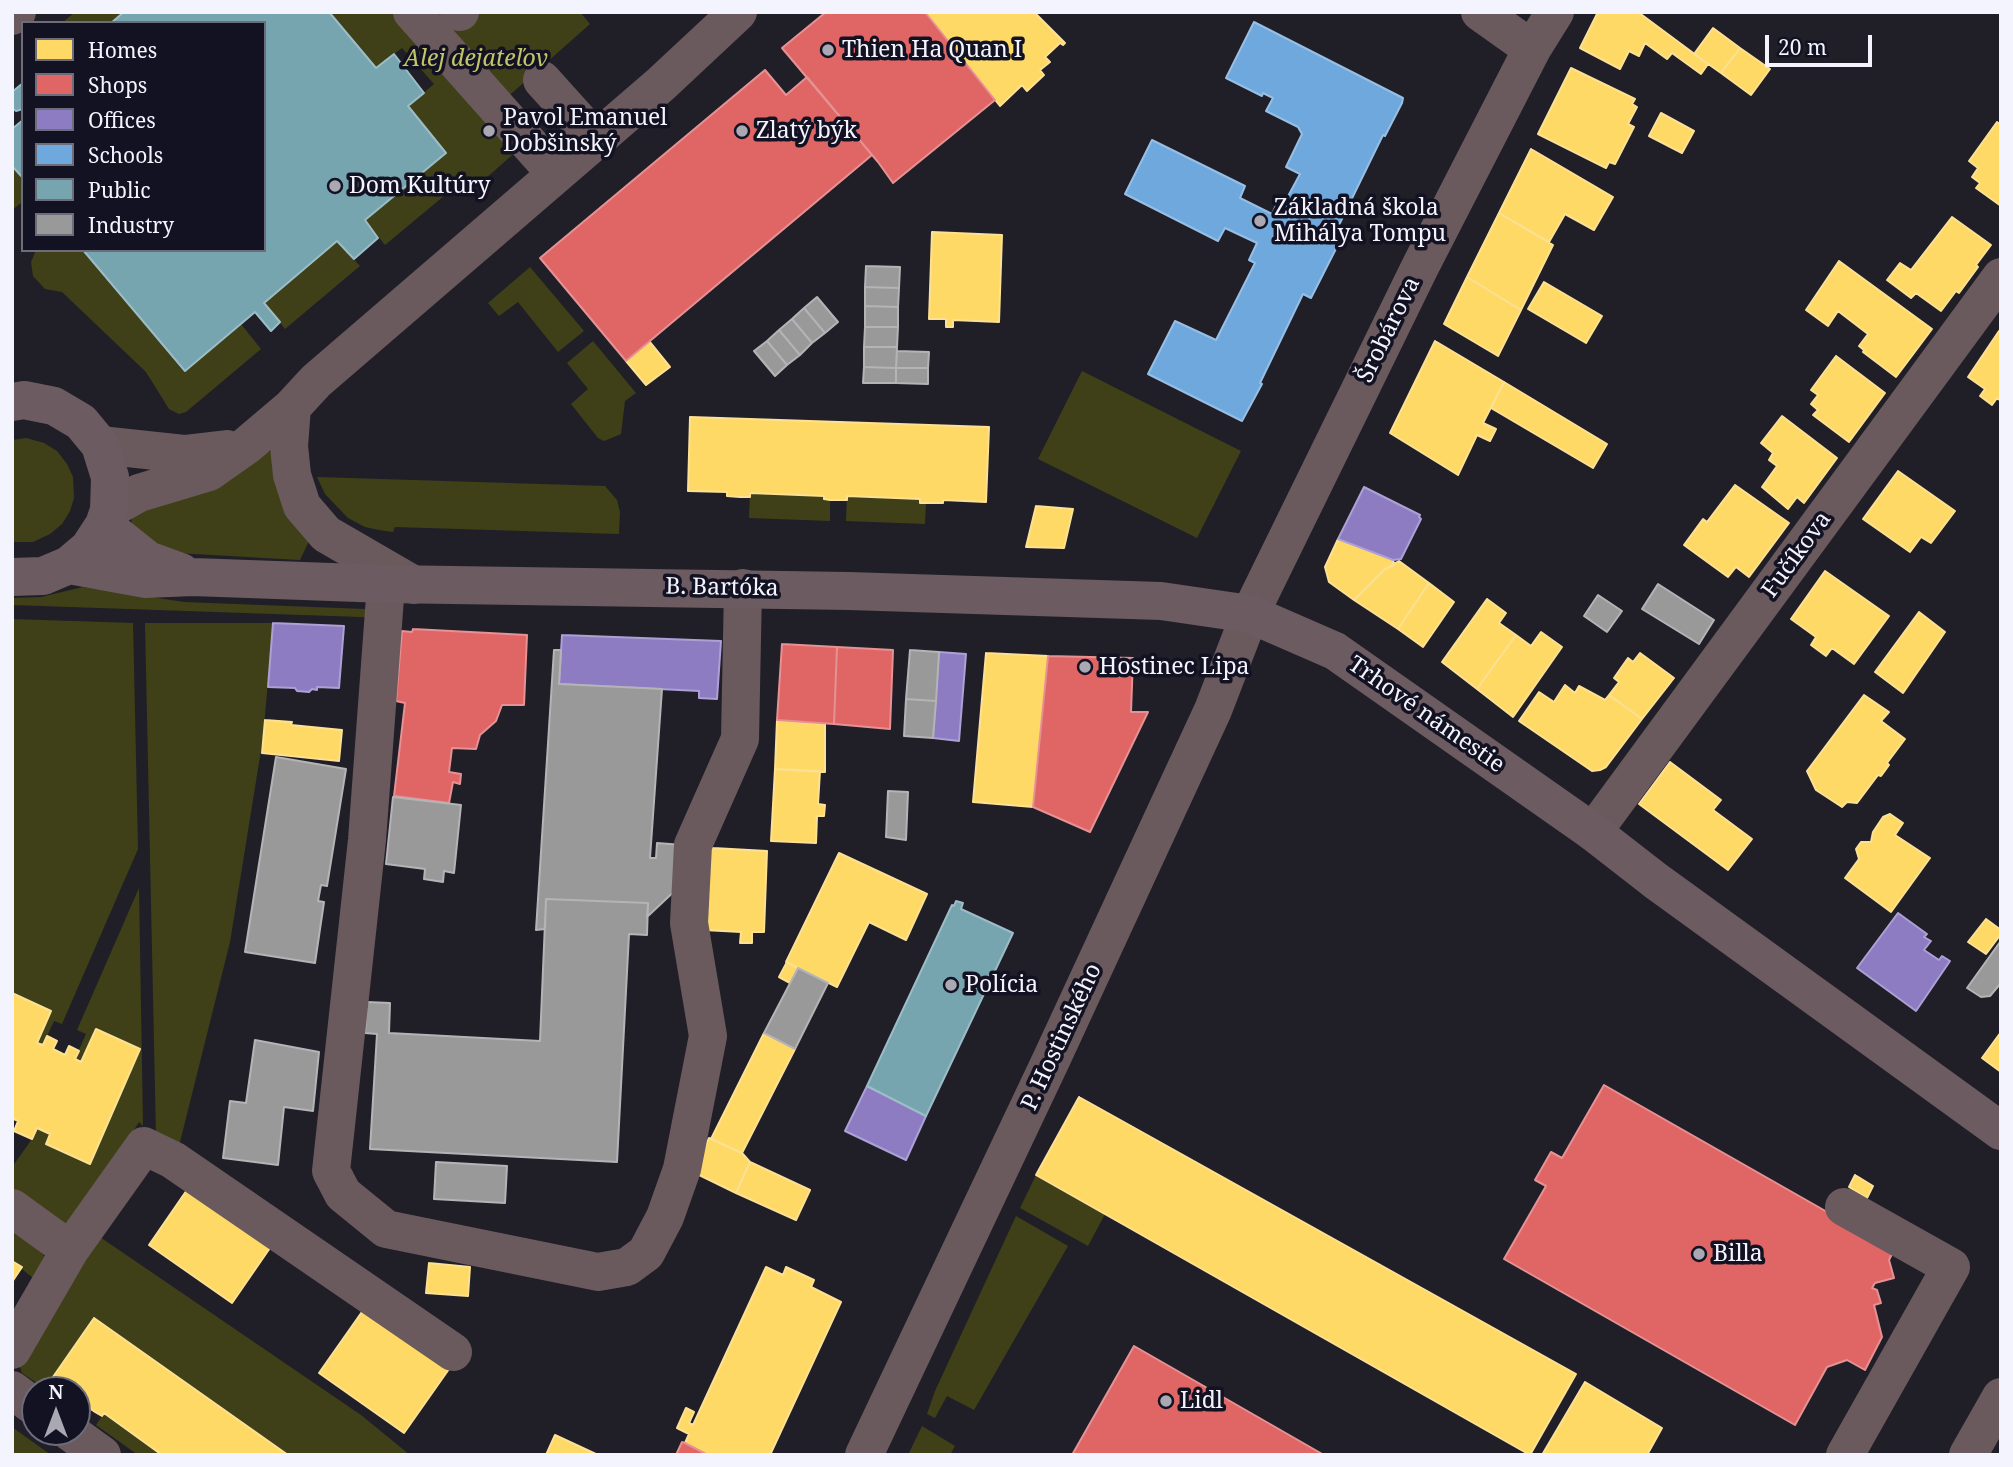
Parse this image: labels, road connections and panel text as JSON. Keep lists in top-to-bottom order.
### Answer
{
  "streets": {
    "main road": ["B. Bartóka", "Trhové námestie"],
    "street": ["Šrobárova", "Fučíkova", "P. Hostinského"]
  },
  "crossings": [
    ["Šrobárova", "B. Bartóka"],
    ["Šrobárova", "Trhové námestie"],
    ["Šrobárova", "P. Hostinského"],
    ["Fučíkova", "Trhové námestie"],
    ["B. Bartóka", "Trhové námestie"],
    ["B. Bartóka", "P. Hostinského"],
    ["Trhové námestie", "P. Hostinského"]
  ],
  "parks": ["Alej dejateľov"],
  "places": [
    "Thien Ha Quan I",
    "Pavol Emanuel Dobšinský",
    "Zlatý býk",
    "Dom Kultúry",
    "Základná škola Mihálya Tompu",
    "Hostinec Lipa",
    "Polícia",
    "Billa",
    "Lidl"
  ],
  "legend": [
    "Homes",
    "Shops",
    "Offices",
    "Schools",
    "Public",
    "Industry"
  ],
  "scale_bar": "20 m",
  "north": "top"
}
